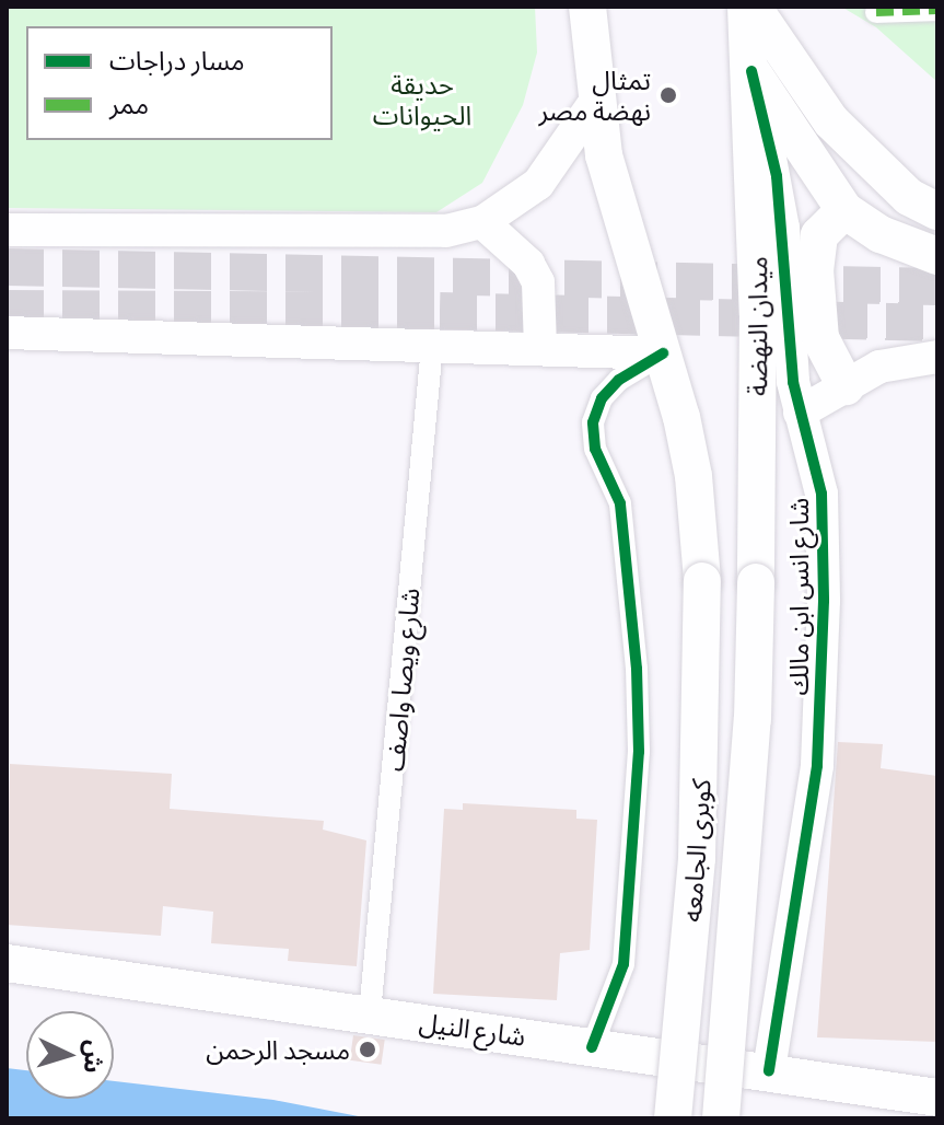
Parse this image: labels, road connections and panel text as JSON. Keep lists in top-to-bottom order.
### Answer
{
  "streets": {
    "main road": ["ميدان النهضة", "كوبرى الجامعه", "شارع النيل"],
    "street": ["شارع انس ابن مالك", "شارع ويصا واصف"]
  },
  "crossings": [
    ["ميدان النهضة", "شارع انس ابن مالك"],
    ["ميدان النهضة", "كوبرى الجامعه"],
    ["شارع انس ابن مالك", "شارع النيل"],
    ["شارع ويصا واصف", "شارع النيل"]
  ],
  "parks": ["حديقة الحيوانات"],
  "places": ["تمثال نهضة مصر", "مسجد الرحمن"],
  "legend": ["مسار دراجات", "ممر"],
  "north": "right"
}
